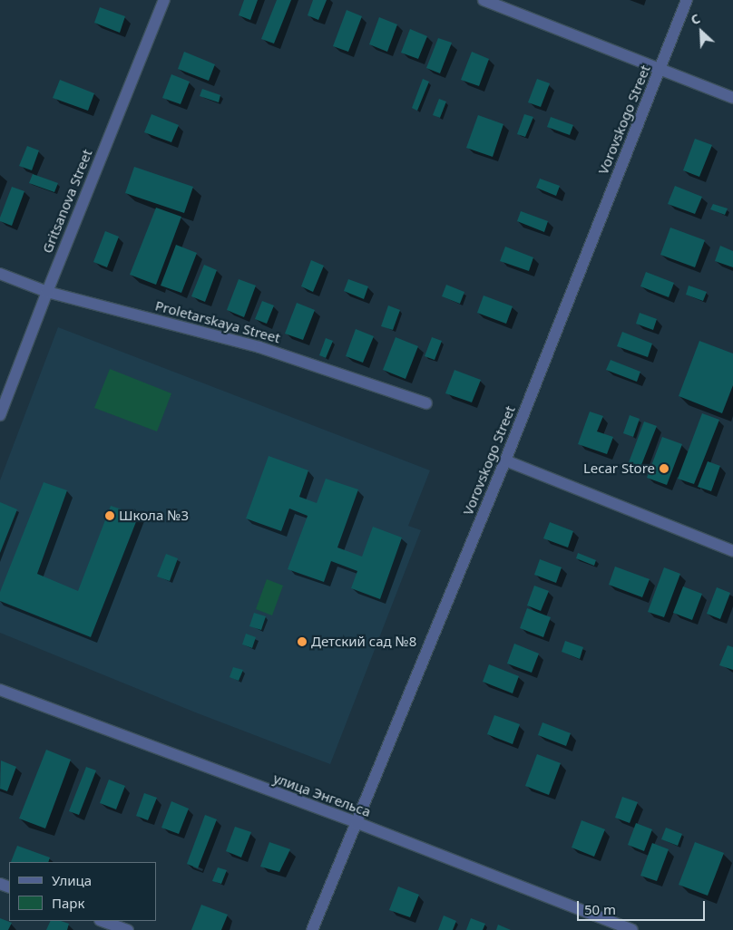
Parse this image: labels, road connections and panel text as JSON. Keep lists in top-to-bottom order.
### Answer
{
  "streets": {
    "street": [
      "Vorovskogo Street",
      "Gritsanova Street",
      "Proletarskaya Street",
      "улица Энгельса"
    ]
  },
  "crossings": [
    ["Vorovskogo Street", "улица Энгельса"],
    ["Gritsanova Street", "Proletarskaya Street"]
  ],
  "places": ["Lecar Store", "Школа №3", "Детский сад №8"],
  "legend": ["Улица", "Парк"],
  "scale_bar": "50 m",
  "north": "top left"
}
